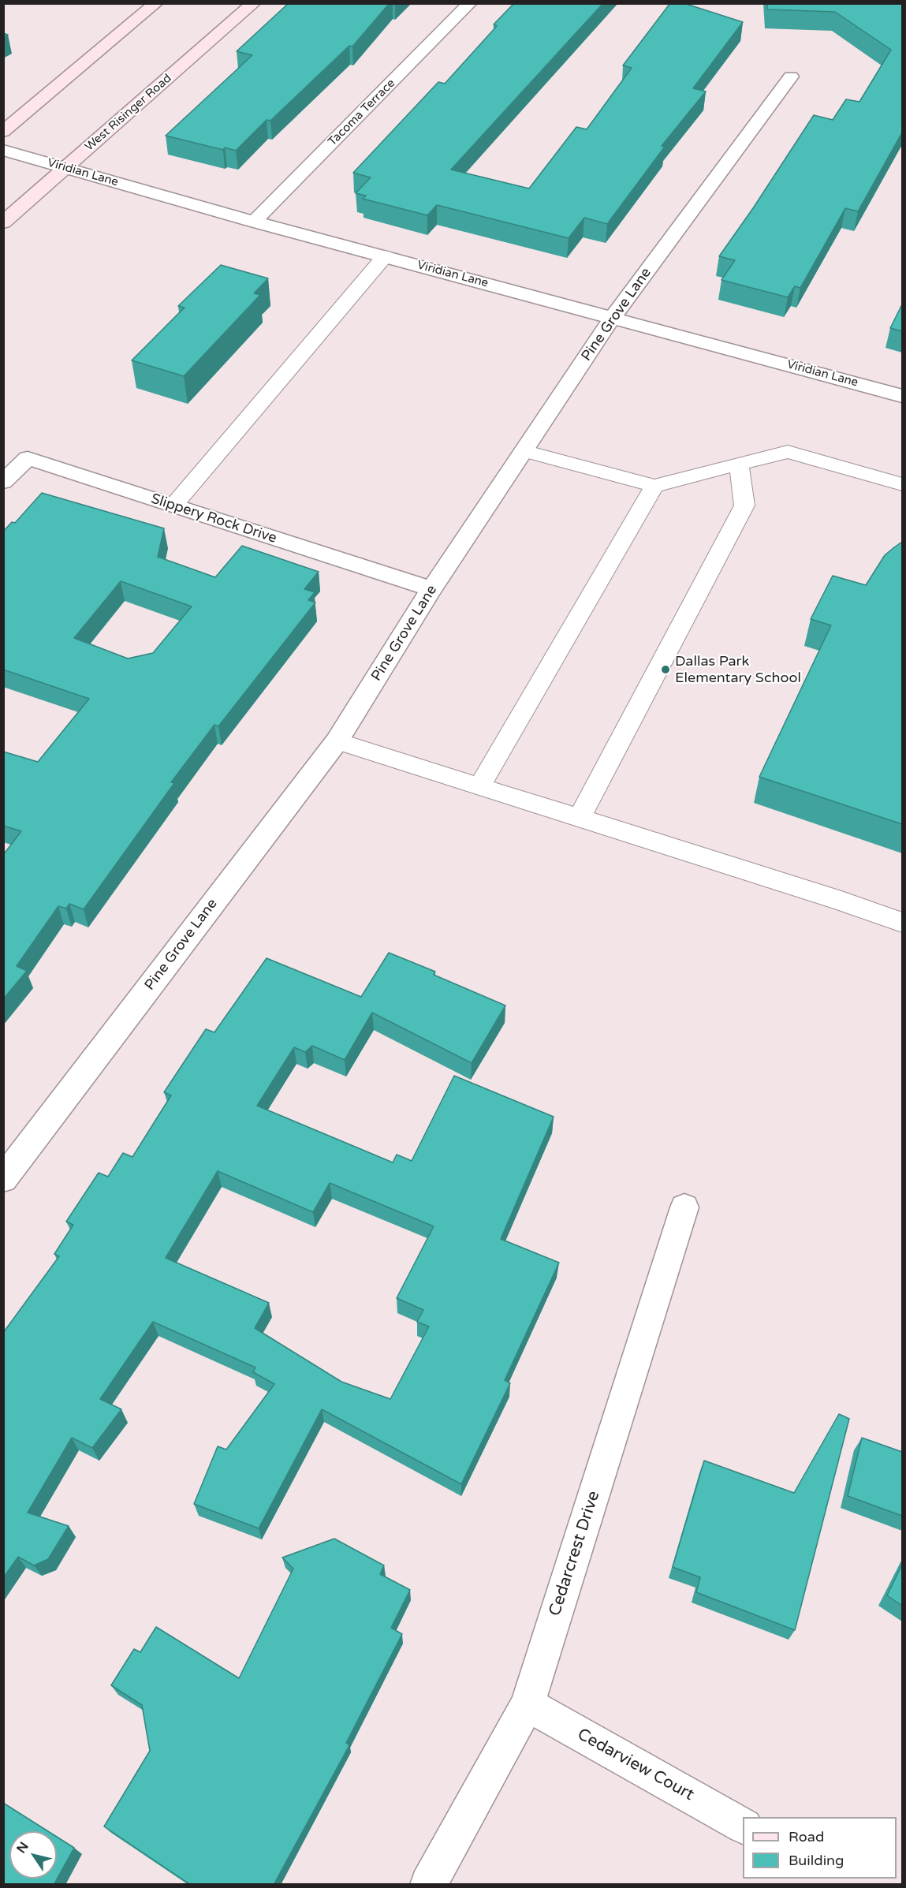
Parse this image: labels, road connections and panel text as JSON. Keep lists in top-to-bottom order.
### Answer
{
  "streets": {
    "main road": ["West Risinger Road"],
    "street": [
      "Tacoma Terrace",
      "Viridian Lane",
      "Pine Grove Lane",
      "Slippery Rock Drive",
      "Cedarcrest Drive",
      "Cedarview Court"
    ]
  },
  "crossings": [
    ["West Risinger Road", "Viridian Lane"],
    ["Tacoma Terrace", "Viridian Lane"],
    ["Viridian Lane", "Pine Grove Lane"],
    ["Pine Grove Lane", "Slippery Rock Drive"],
    ["Cedarcrest Drive", "Cedarview Court"]
  ],
  "places": ["Dallas Park Elementary School"],
  "legend": ["Road", "Building"],
  "north": "top left"
}
